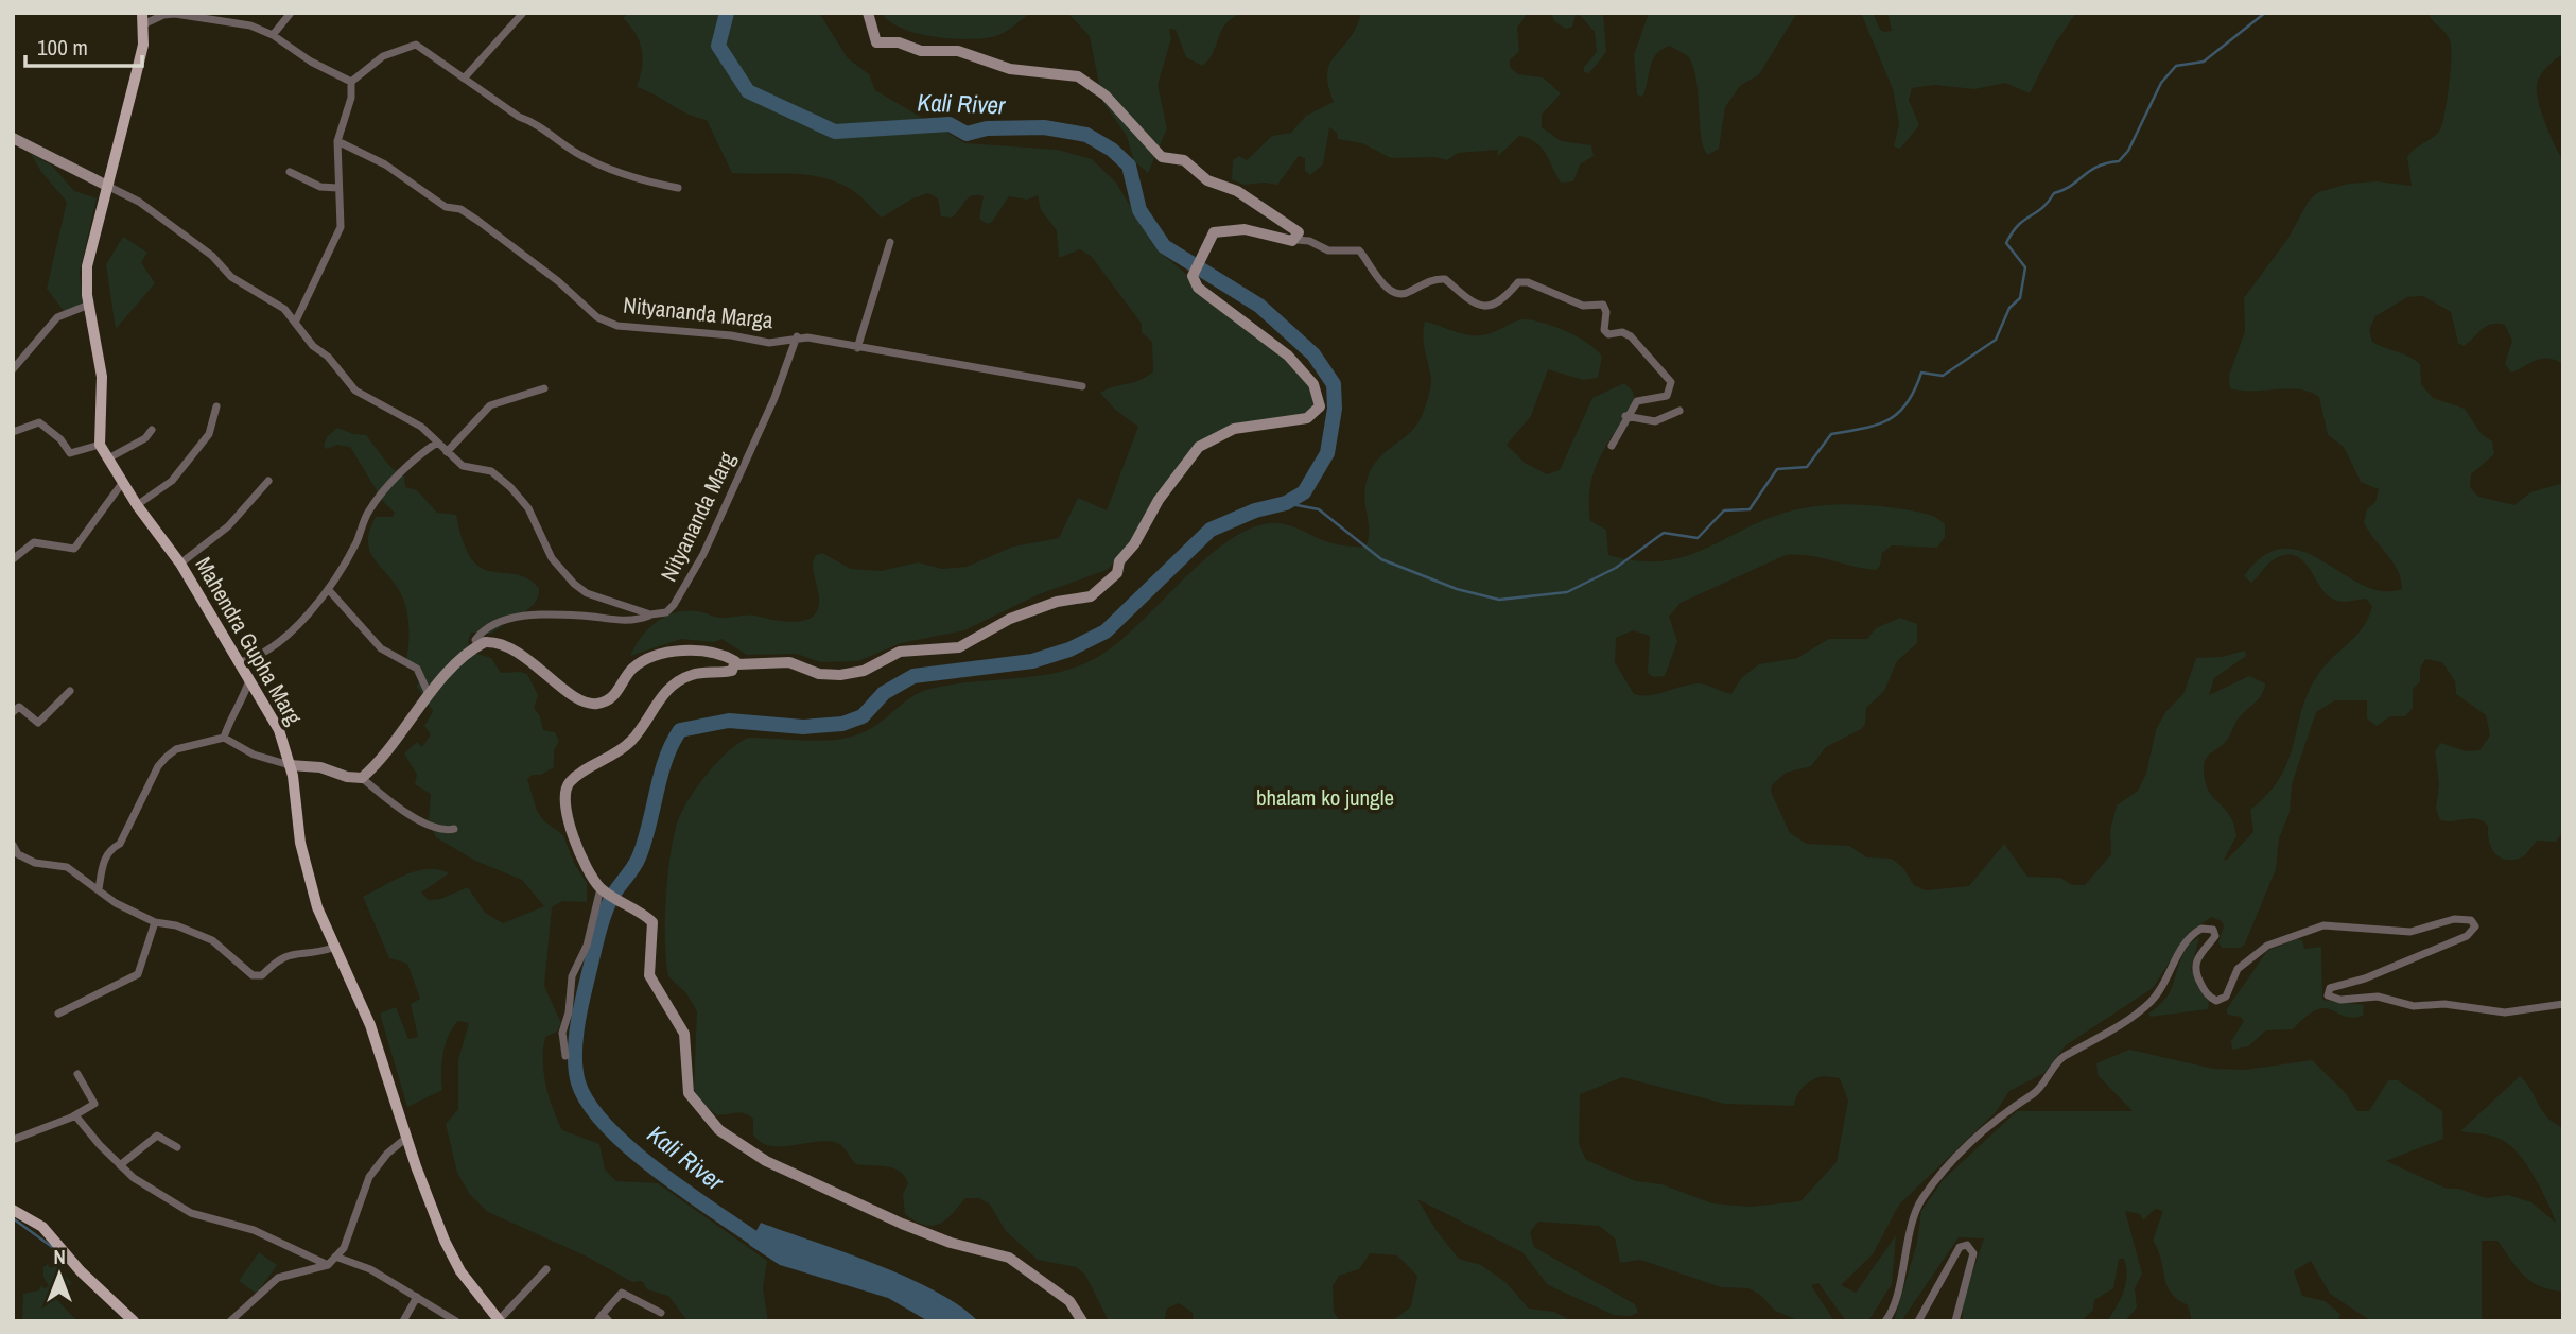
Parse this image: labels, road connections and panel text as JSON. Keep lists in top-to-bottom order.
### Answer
{
  "streets": {
    "main road": ["Mahendra Gupha Marg"],
    "street": ["Nityananda Marga", "Nityananda Marg"]
  },
  "crossings": [
    ["Nityananda Marga", "Nityananda Marg"]
  ],
  "water": ["Kali River"],
  "parks": ["bhalam ko jungle"],
  "scale_bar": "100 m",
  "north": "top"
}
